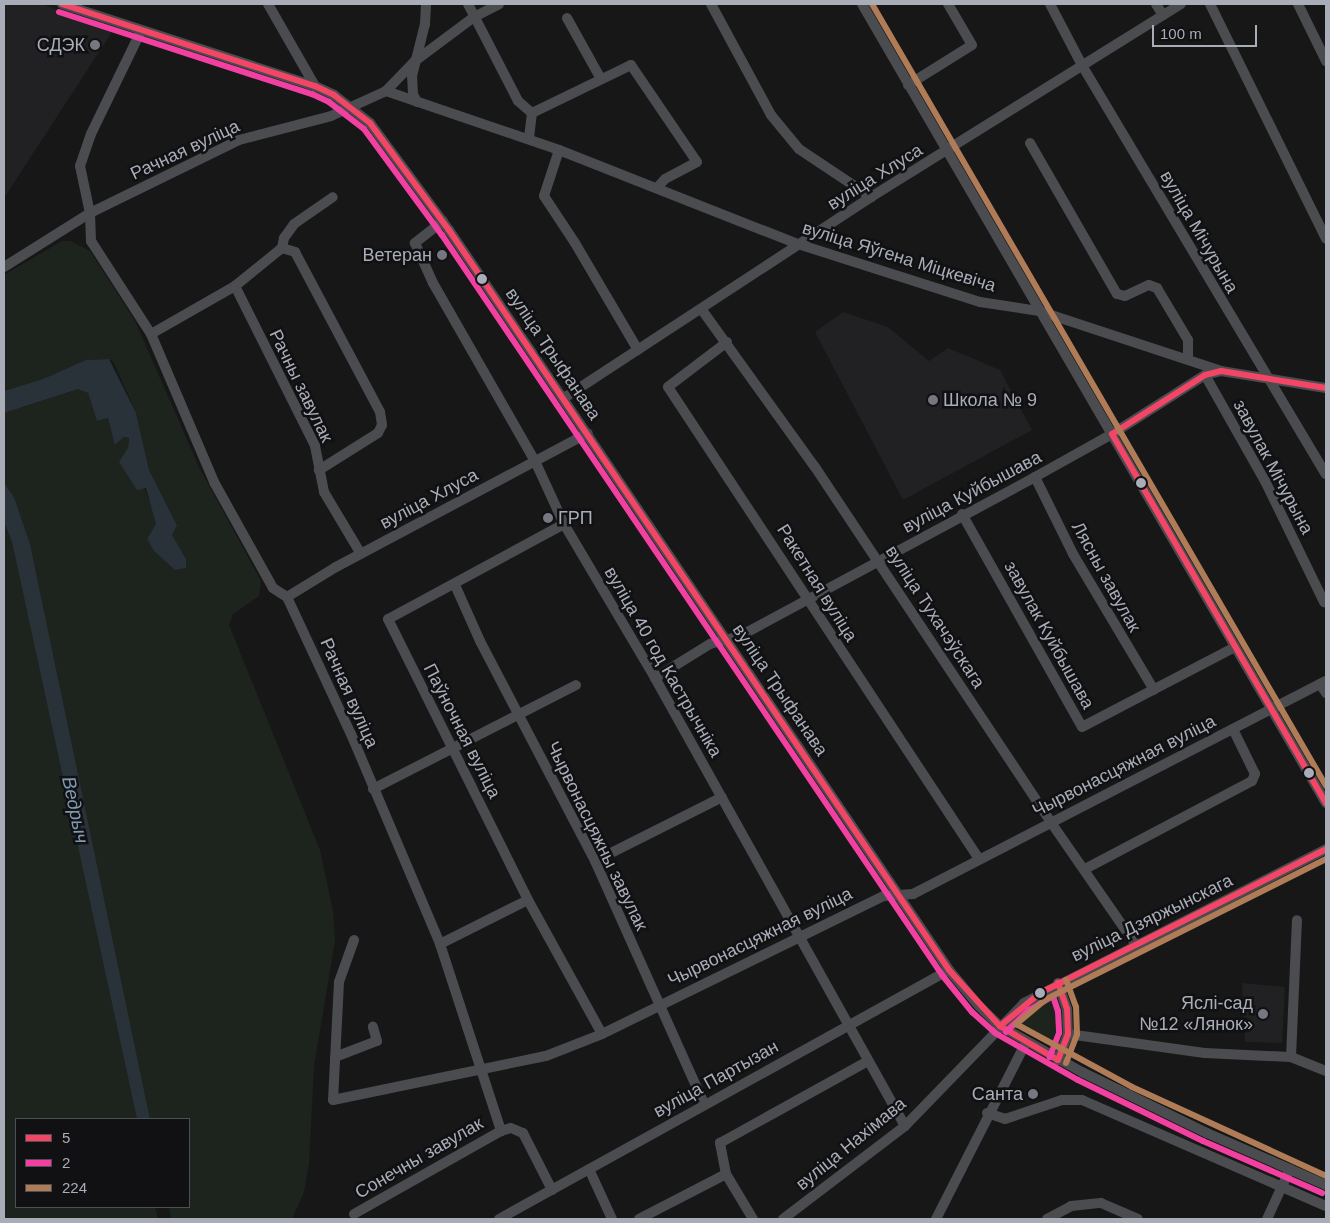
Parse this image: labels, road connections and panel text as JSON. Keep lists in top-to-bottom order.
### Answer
{
  "streets": {
    "street": [
      "Рачная вуліца",
      "вуліца Хлуса",
      "вуліца Мічурына",
      "вуліца Яўгена Міцкевіча",
      "вуліца Трыфанава",
      "Рачны завулак",
      "завулак Мічурына",
      "вуліца Куйбышава",
      "Лясны завулак",
      "Ракетная вуліца",
      "вуліца Тухачэўскага",
      "завулак Куйбышава",
      "вуліца 40 год Кастрычніка",
      "Паўночная вуліца",
      "Чырвонасцяжная вуліца",
      "Чырвонасцяжны завулак",
      "вуліца Дзяржынскага",
      "вуліца Партызан",
      "вуліца Нахімава",
      "Сонечны завулак"
    ]
  },
  "crossings": [
    ["Рачная вуліца", "вуліца Хлуса"],
    ["Рачная вуліца", "вуліца Яўгена Міцкевіча"],
    ["Рачная вуліца", "вуліца Трыфанава"],
    ["Рачная вуліца", "Чырвонасцяжная вуліца"],
    ["Рачная вуліца", "Сонечны завулак"],
    ["вуліца Хлуса", "вуліца Мічурына"],
    ["вуліца Хлуса", "вуліца Яўгена Міцкевіча"],
    ["вуліца Хлуса", "вуліца Трыфанава"],
    ["вуліца Хлуса", "Рачны завулак"],
    ["вуліца Хлуса", "вуліца Тухачэўскага"],
    ["вуліца Хлуса", "вуліца 40 год Кастрычніка"],
    ["вуліца Мічурына", "вуліца Яўгена Міцкевіча"],
    ["вуліца Яўгена Міцкевіча", "вуліца Куйбышава"],
    ["вуліца Трыфанава", "вуліца Куйбышава"],
    ["вуліца Трыфанава", "вуліца 40 год Кастрычніка"],
    ["вуліца Трыфанава", "Чырвонасцяжная вуліца"],
    ["вуліца Трыфанава", "вуліца Дзяржынскага"],
    ["вуліца Трыфанава", "вуліца Партызан"],
    ["вуліца Трыфанава", "вуліца Нахімава"],
    ["завулак Мічурына", "вуліца Куйбышава"],
    ["вуліца Куйбышава", "Лясны завулак"],
    ["вуліца Куйбышава", "Ракетная вуліца"],
    ["вуліца Куйбышава", "вуліца Тухачэўскага"],
    ["вуліца Куйбышава", "завулак Куйбышава"],
    ["вуліца Куйбышава", "вуліца 40 год Кастрычніка"],
    ["Лясны завулак", "завулак Куйбышава"],
    ["Ракетная вуліца", "вуліца Тухачэўскага"],
    ["Ракетная вуліца", "Чырвонасцяжная вуліца"],
    ["вуліца Тухачэўскага", "Чырвонасцяжная вуліца"],
    ["вуліца Тухачэўскага", "вуліца Дзяржынскага"],
    ["вуліца 40 год Кастрычніка", "Паўночная вуліца"],
    ["вуліца 40 год Кастрычніка", "Чырвонасцяжная вуліца"],
    ["вуліца 40 год Кастрычніка", "вуліца Партызан"],
    ["вуліца 40 год Кастрычніка", "вуліца Нахімава"],
    ["Паўночная вуліца", "Чырвонасцяжная вуліца"],
    ["Паўночная вуліца", "Чырвонасцяжны завулак"],
    ["Чырвонасцяжная вуліца", "Чырвонасцяжны завулак"],
    ["Чырвонасцяжны завулак", "вуліца Партызан"],
    ["вуліца Дзяржынскага", "вуліца Нахімава"]
  ],
  "water": ["Ведрыч"],
  "places": [
    "СДЭК",
    "Ветеран",
    "Школа № 9",
    "ГРП",
    "Яслі-сад №12 «Лянок»",
    "Санта"
  ],
  "lines": ["transit line 5", "transit line 224", "transit line 2"],
  "legend": ["5", "2", "224"],
  "scale_bar": "100 m"
}
